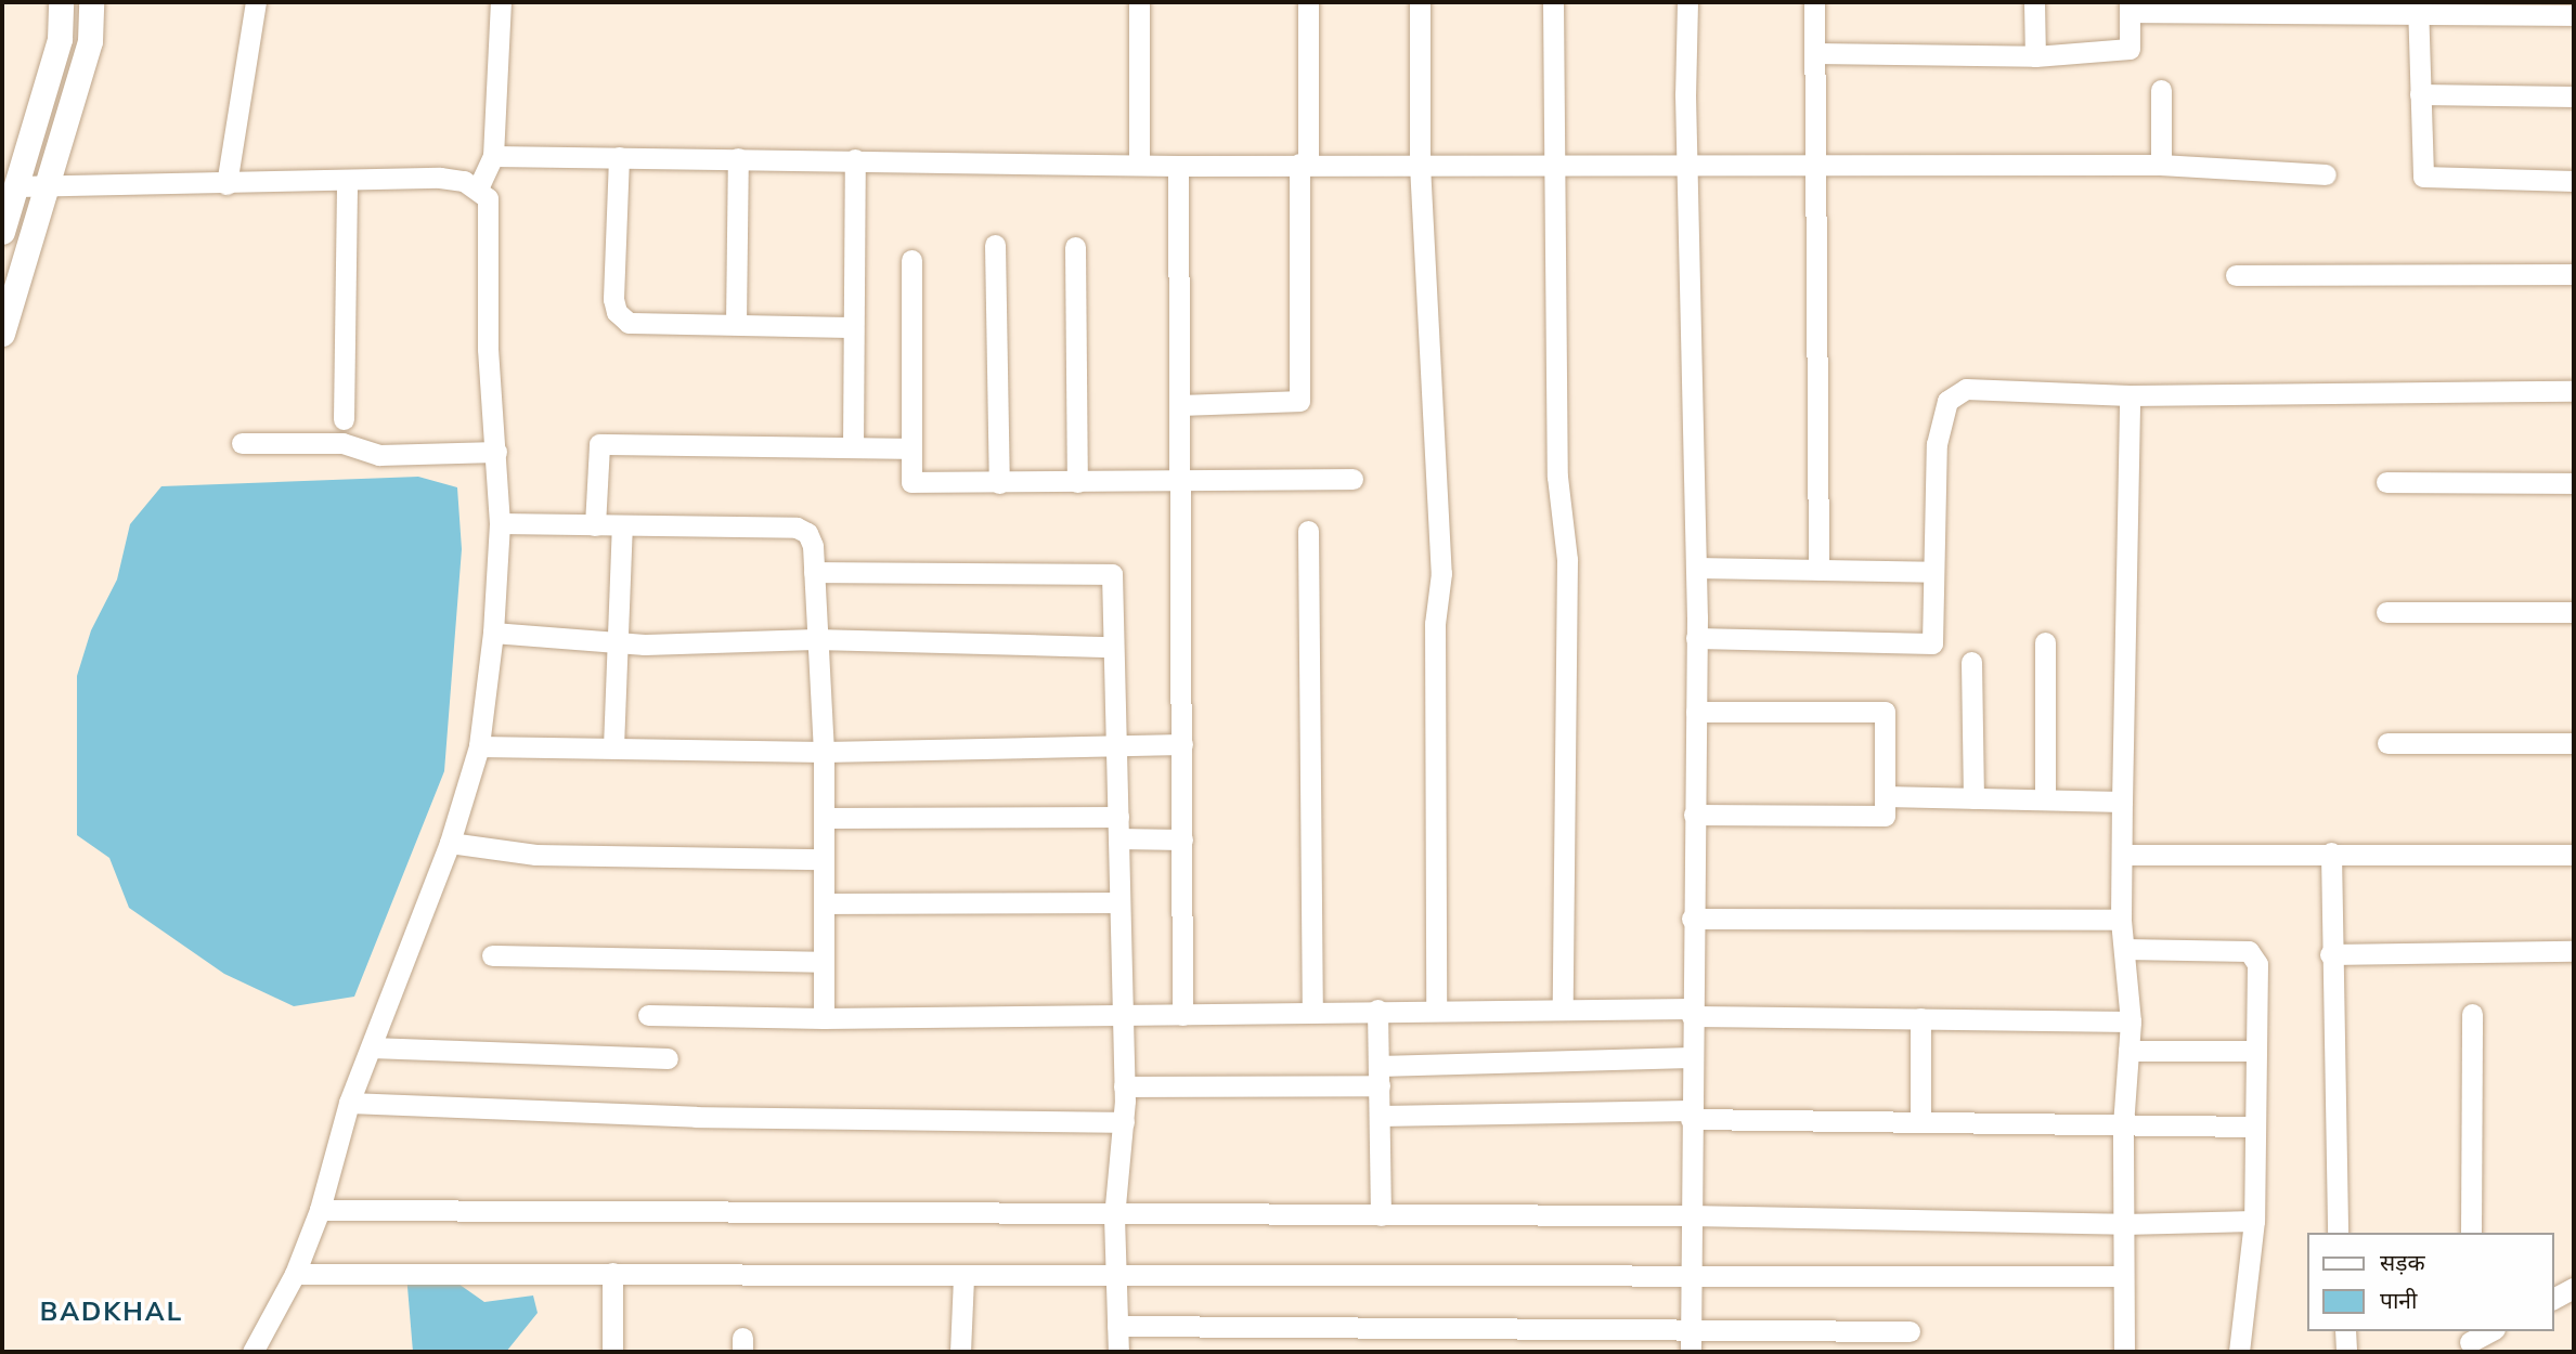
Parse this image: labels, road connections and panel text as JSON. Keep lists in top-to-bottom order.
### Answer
{
  "districts": ["BADKHAL"],
  "legend": ["सड़क", "पानी"]
}
